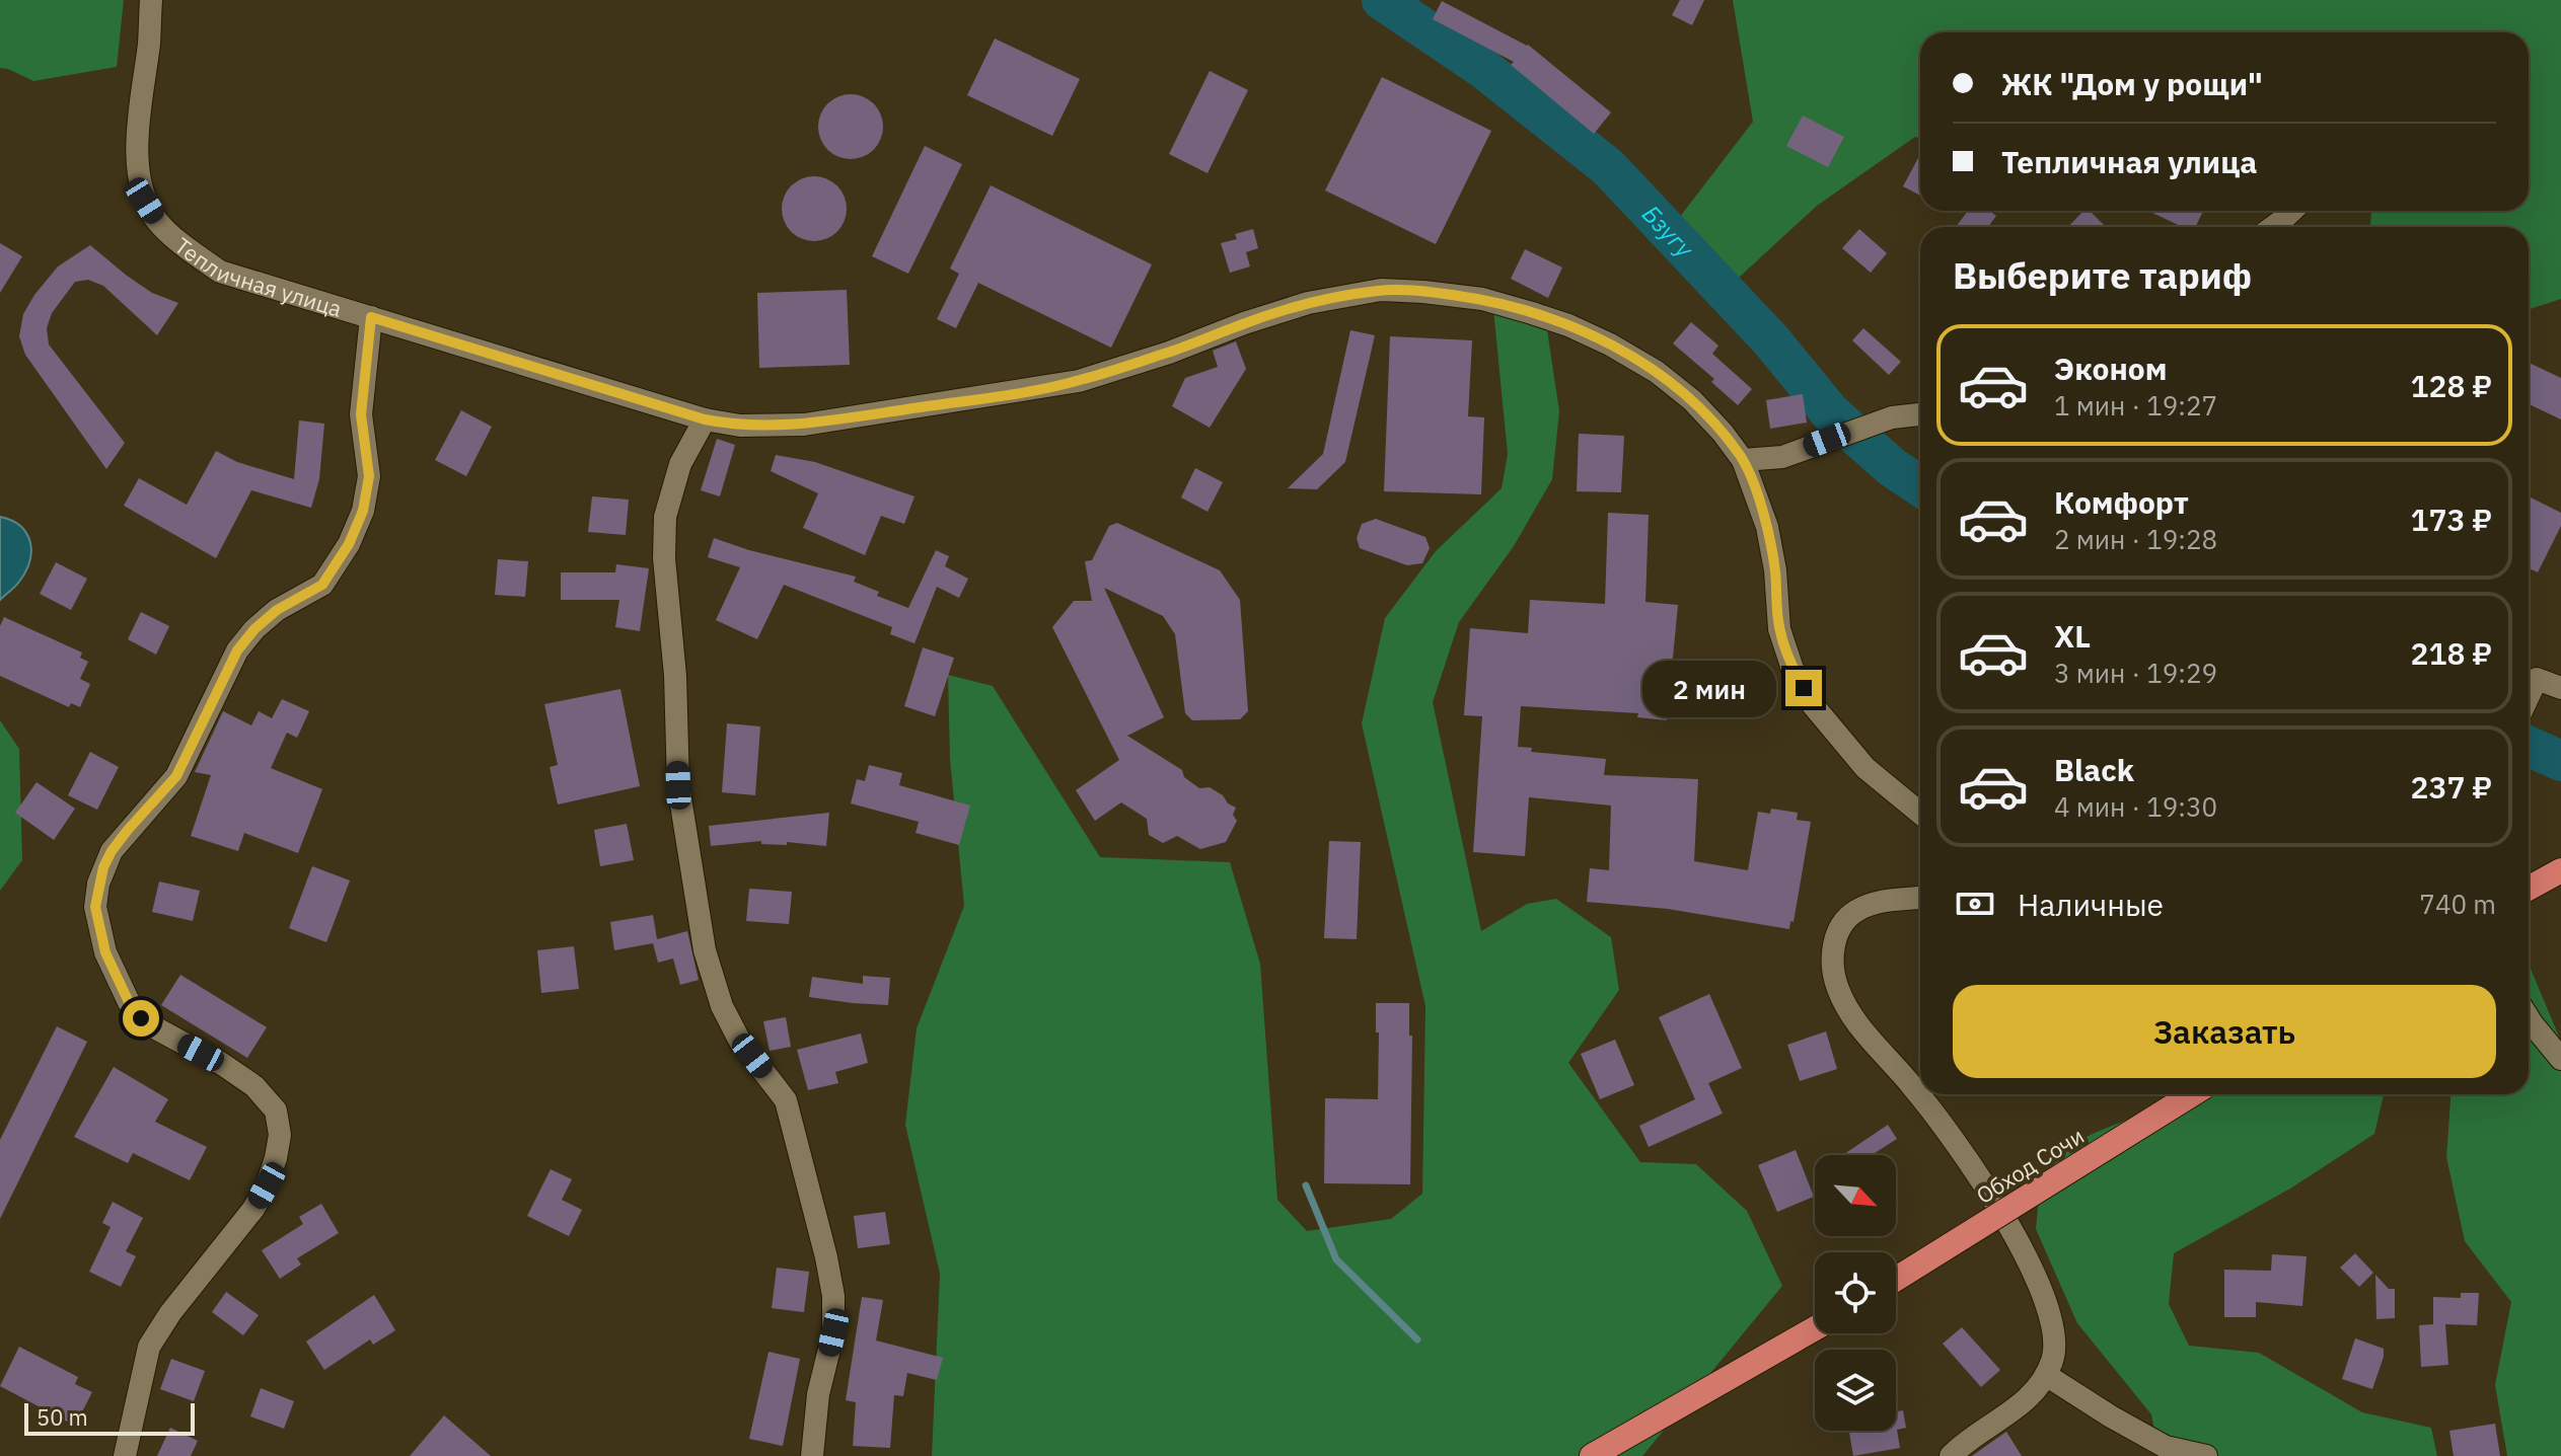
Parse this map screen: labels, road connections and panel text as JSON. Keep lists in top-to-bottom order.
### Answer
{
  "streets": {
    "highway": ["Обход Сочи"],
    "street": ["Тепличная улица"]
  },
  "water": ["Бзугу"],
  "scale_bar": "50 m",
  "north": "bottom right",
  "page": {
    "banner": ["ЖК \"Дом у рощи\"", "Тепличная улица"],
    "heading": "Выберите тариф",
    "list": [
      {
        "name": "Эконом",
        "note": "1 мин · 19:27",
        "value": "128 ₽"
      },
      {
        "name": "Комфорт",
        "note": "2 мин · 19:28",
        "value": "173 ₽"
      },
      {
        "name": "XL",
        "note": "3 мин · 19:29",
        "value": "218 ₽"
      },
      {
        "name": "Black",
        "note": "4 мин · 19:30",
        "value": "237 ₽"
      }
    ],
    "bubble": "2 мин",
    "pay": ["Наличные", "740 m"],
    "buttons": "Заказать",
    "scale": "50 m"
  }
}
